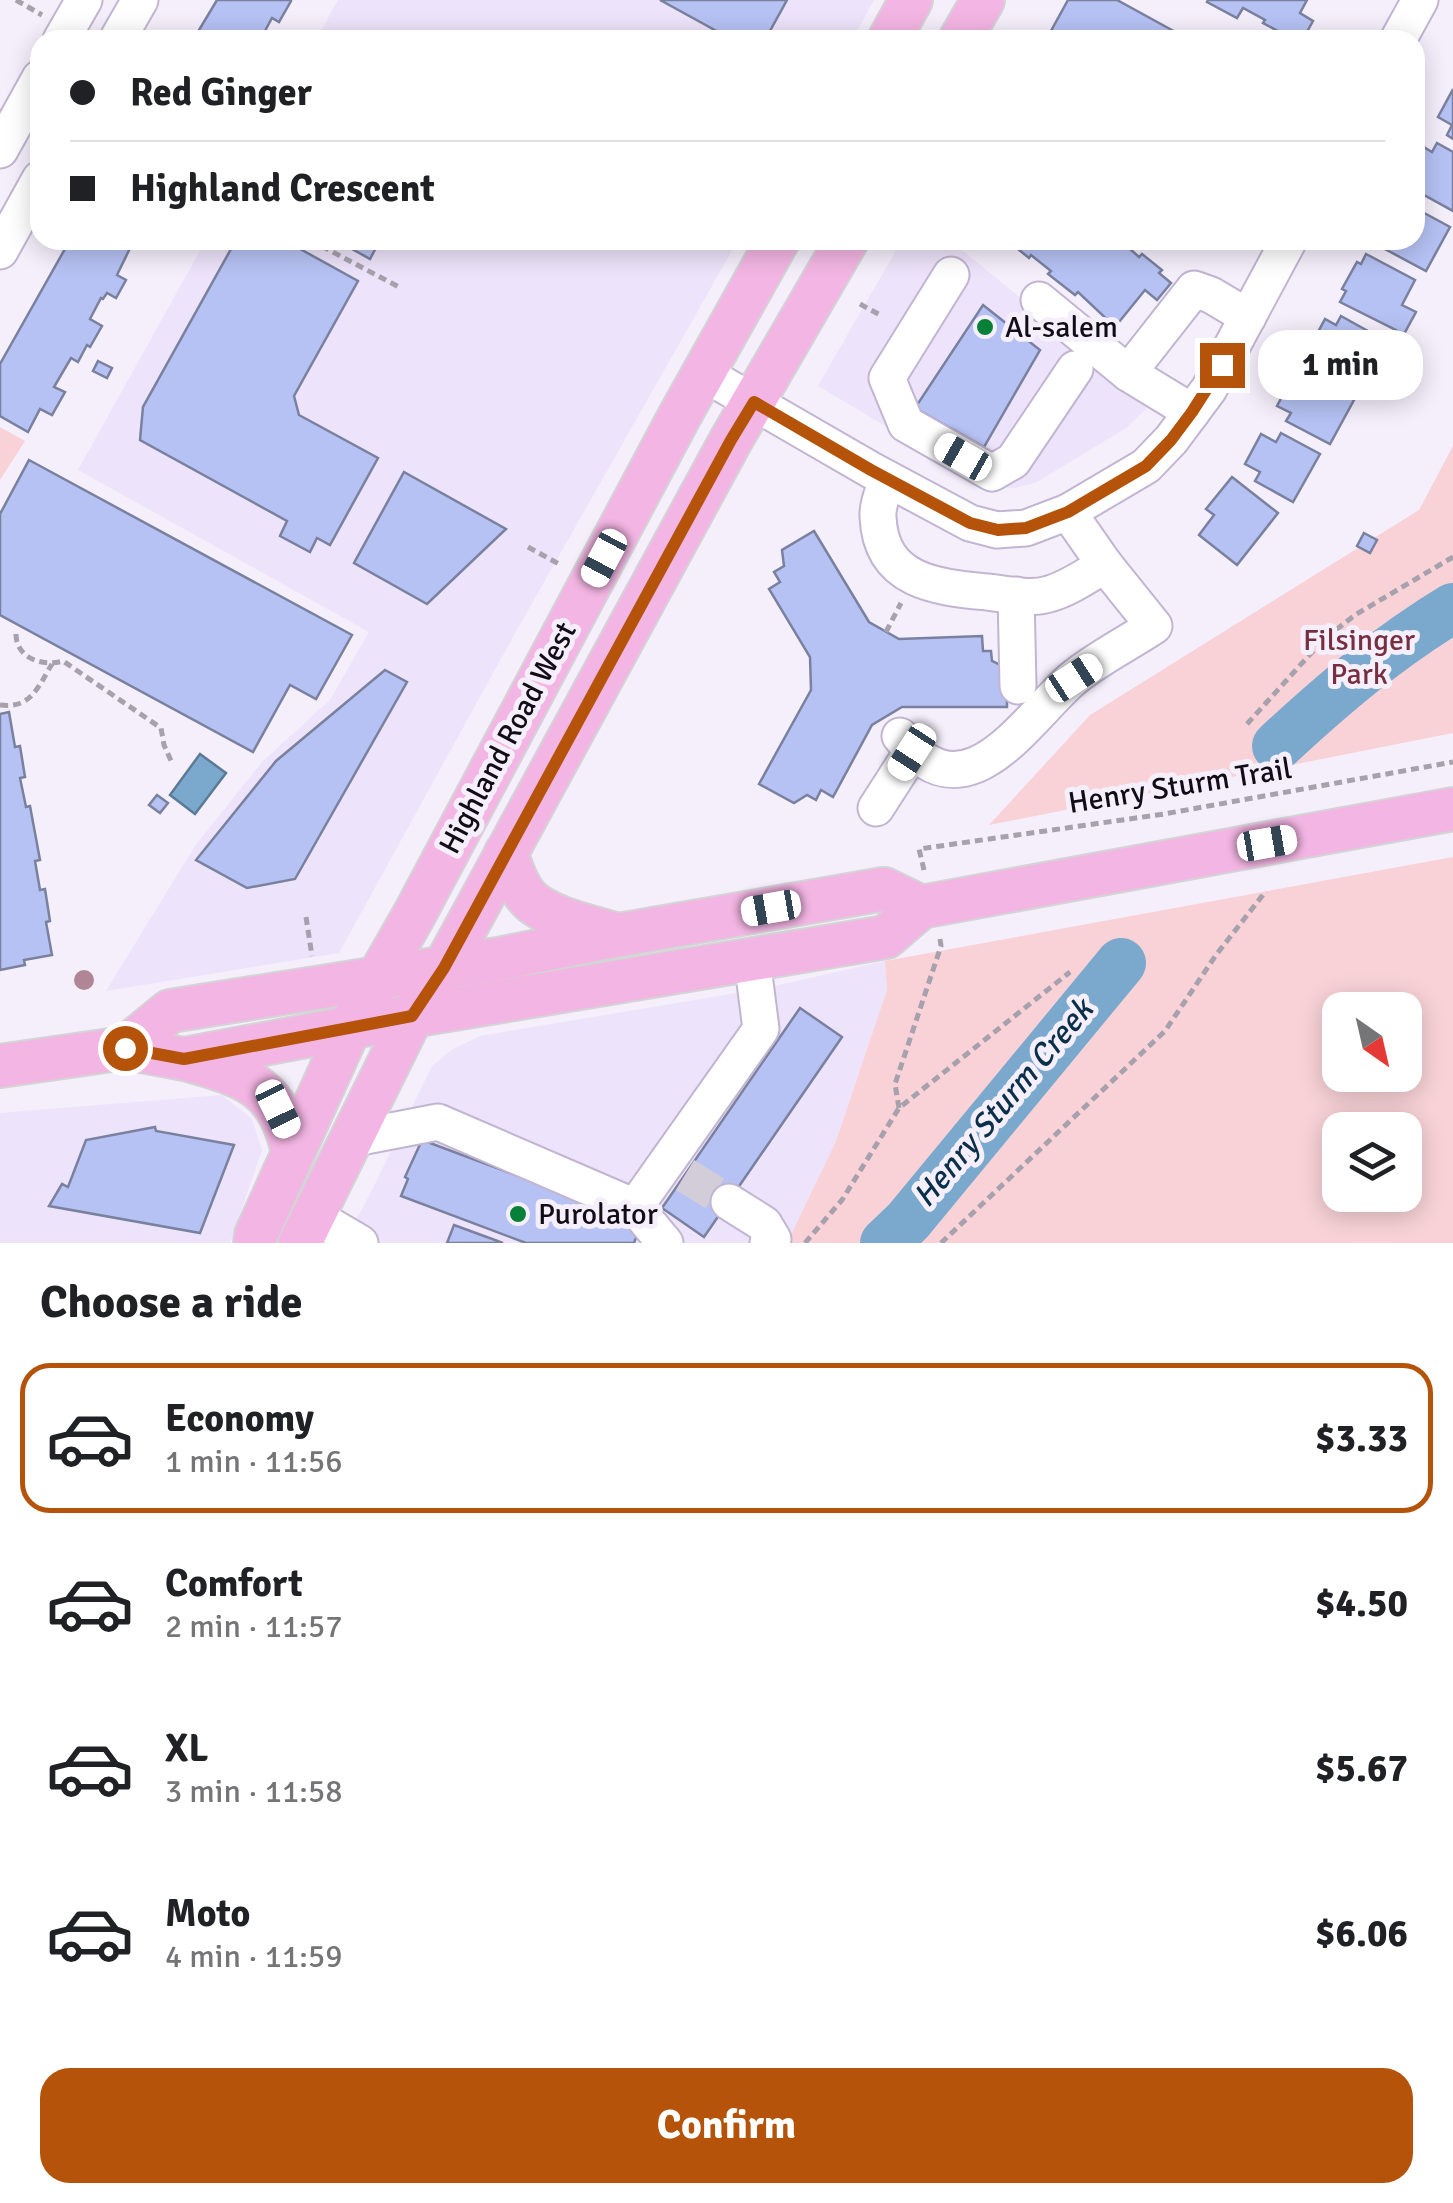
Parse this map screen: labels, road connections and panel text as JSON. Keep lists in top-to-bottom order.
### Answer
{
  "streets": {
    "main road": ["Highland Road West"],
    "path": ["Henry Sturm Trail"]
  },
  "water": ["Henry Sturm Creek"],
  "parks": ["Filsinger Park"],
  "places": ["Al-salem", "Purolator"],
  "north": "bottom right",
  "page": {
    "banner": ["Red Ginger", "Highland Crescent"],
    "bubble": "1 min",
    "heading": "Choose a ride",
    "list": [
      {
        "name": "Economy",
        "note": "1 min · 11:56",
        "value": "$3.33"
      },
      {
        "name": "Comfort",
        "note": "2 min · 11:57",
        "value": "$4.50"
      },
      {
        "name": "XL",
        "note": "3 min · 11:58",
        "value": "$5.67"
      },
      {
        "name": "Moto",
        "note": "4 min · 11:59",
        "value": "$6.06"
      }
    ],
    "buttons": "Confirm"
  }
}
